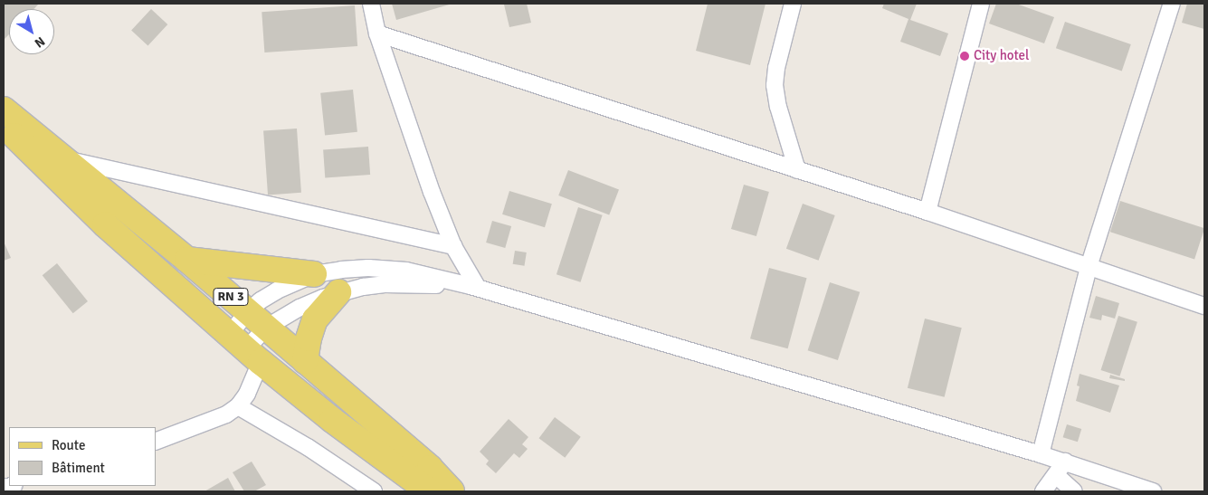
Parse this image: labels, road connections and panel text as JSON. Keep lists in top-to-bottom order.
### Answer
{
  "streets": {
    "main road": ["RN 3"]
  },
  "places": ["City hotel"],
  "legend": ["Route", "Bâtiment"],
  "north": "bottom right"
}
